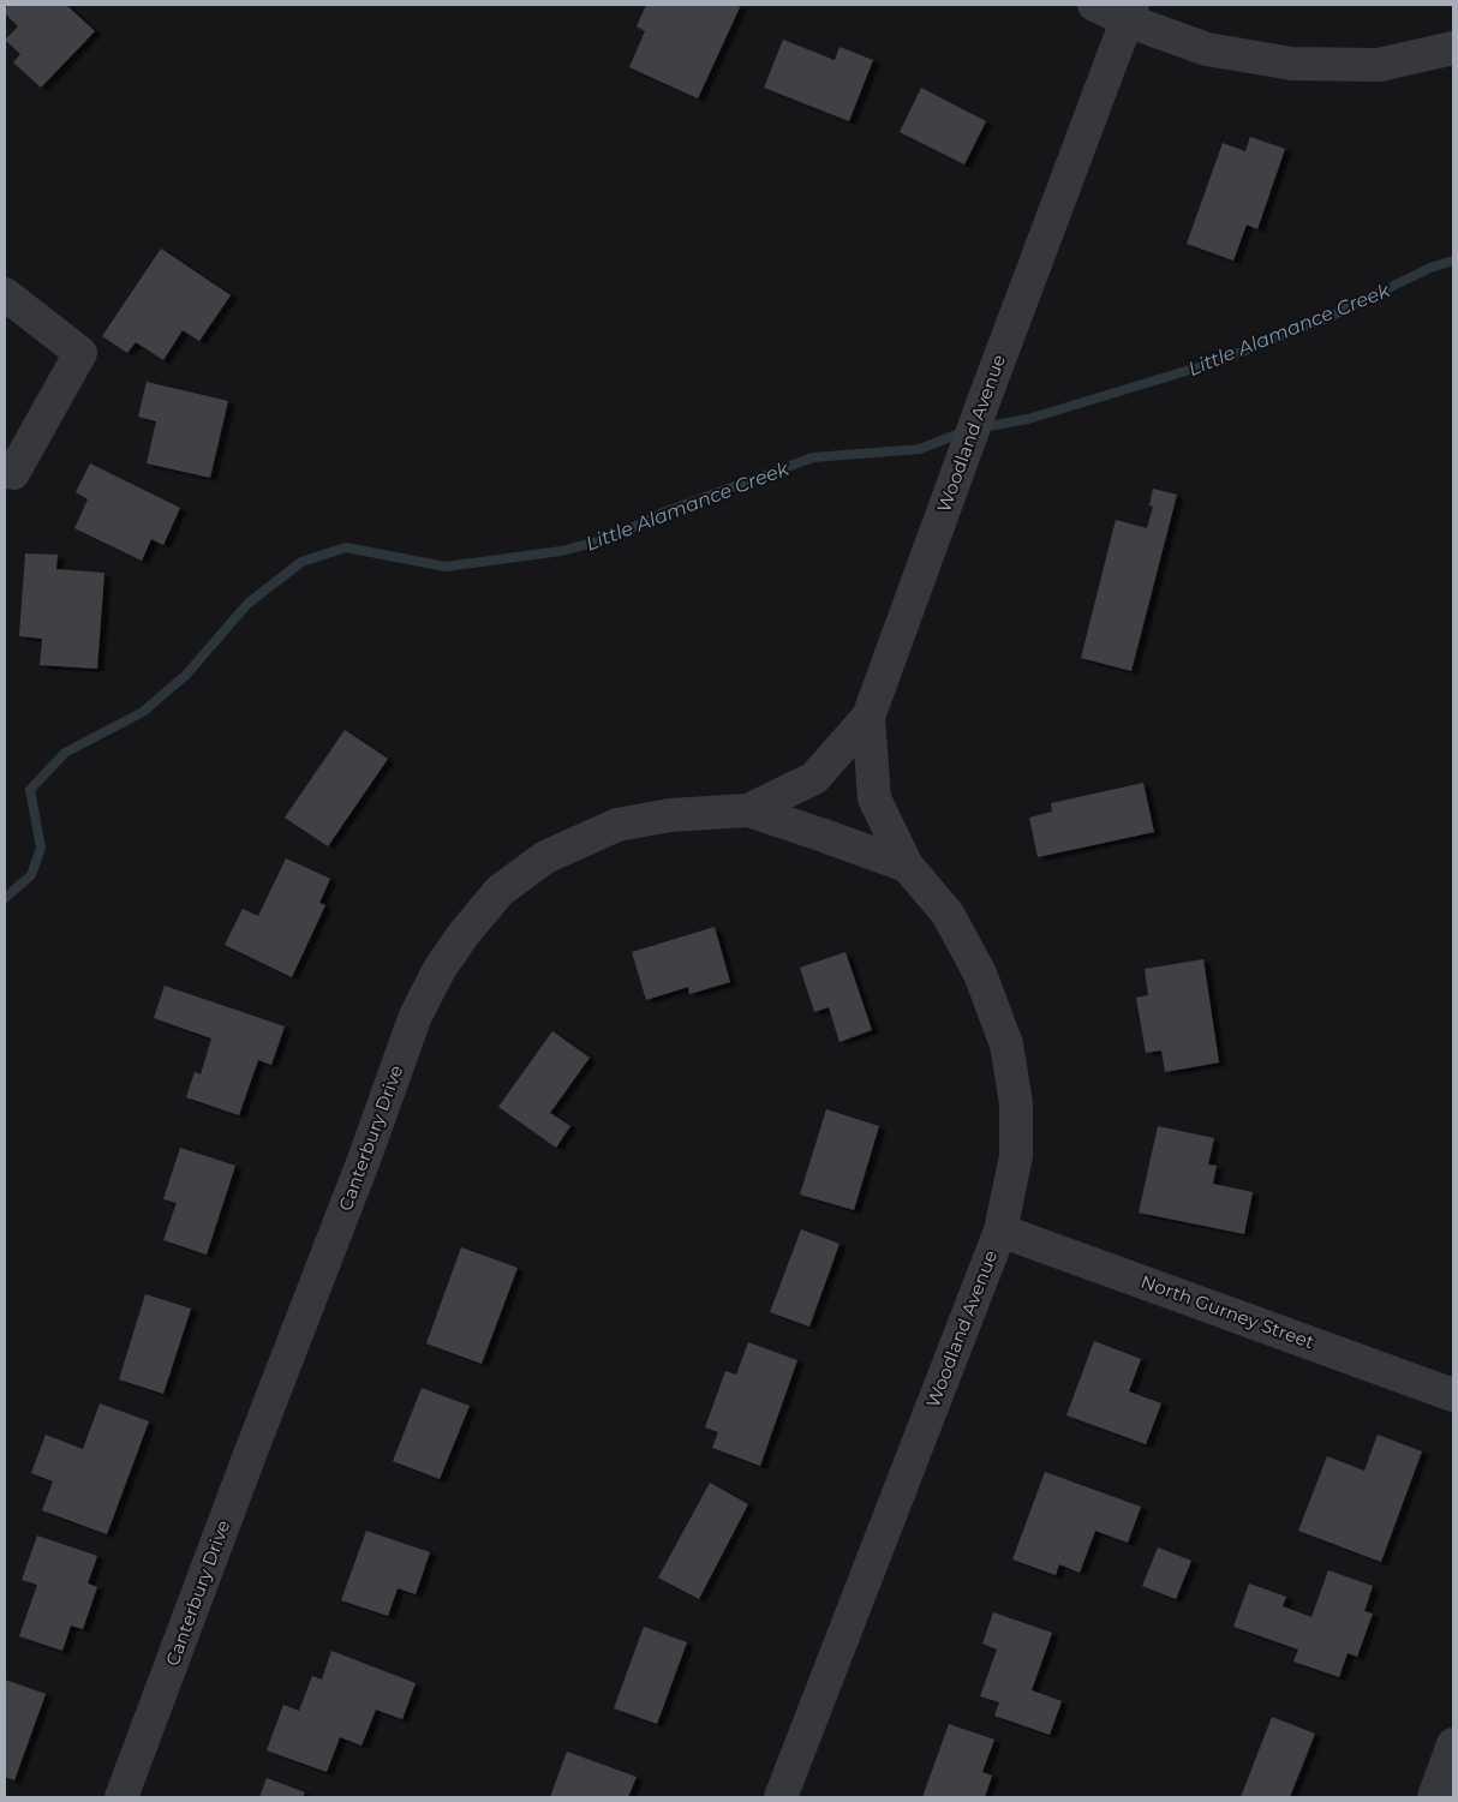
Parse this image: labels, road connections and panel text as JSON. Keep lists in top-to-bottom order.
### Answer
{
  "streets": {
    "street": ["Woodland Avenue", "Canterbury Drive", "North Gurney Street"]
  },
  "crossings": [
    ["Woodland Avenue", "Canterbury Drive"],
    ["Woodland Avenue", "North Gurney Street"]
  ],
  "water": ["Little Alamance Creek"]
}
